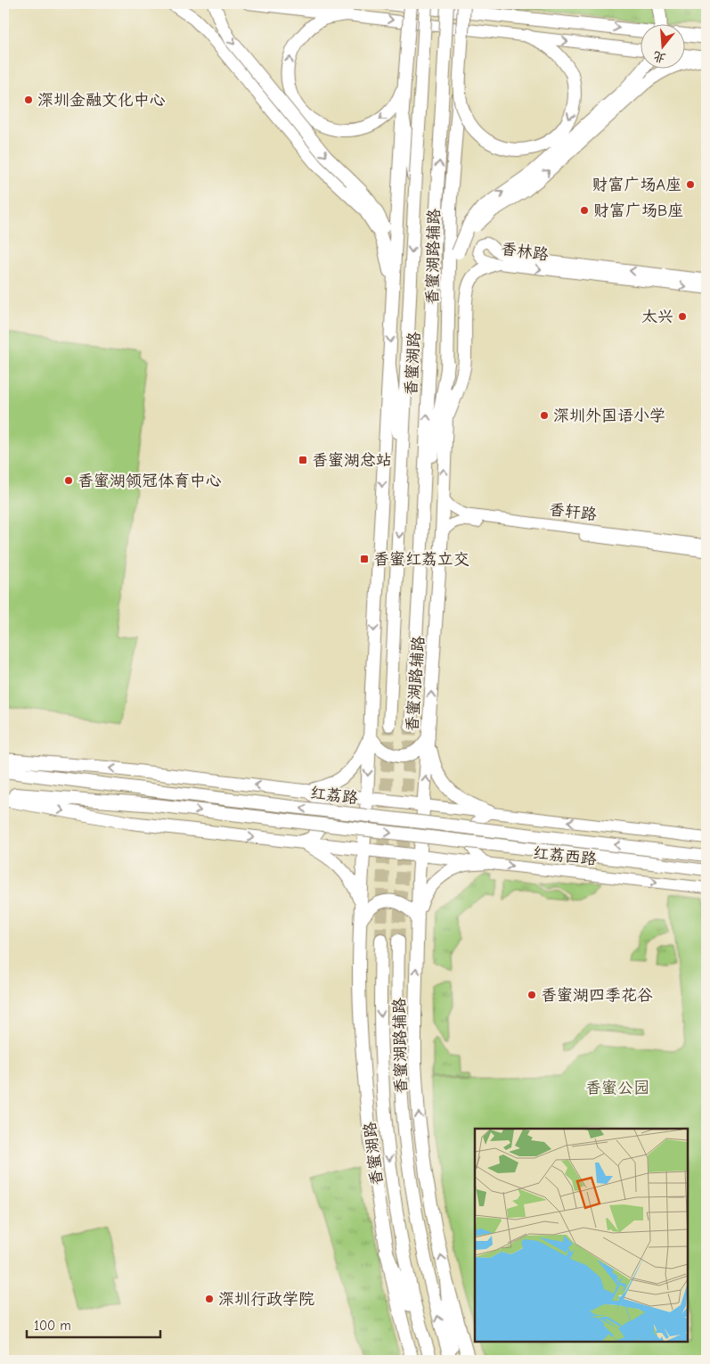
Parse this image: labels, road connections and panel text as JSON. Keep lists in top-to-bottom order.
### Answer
{
  "streets": {
    "main road": [
      "香蜜湖路辅路",
      "香蜜湖路",
      "红荔路",
      "红荔西路"
    ],
    "street": ["香林路", "香轩路"]
  },
  "crossings": [
    ["香蜜湖路辅路", "香轩路"],
    ["香蜜湖路辅路", "红荔路"],
    ["香蜜湖路辅路", "红荔西路"]
  ],
  "parks": ["香蜜公园"],
  "places": {
    "other": [
      "深圳金融文化中心",
      "财富广场A座",
      "财富广场B座",
      "太兴",
      "深圳外国语小学",
      "香蜜湖领冠体育中心",
      "香蜜湖四季花谷",
      "深圳行政学院"
    ],
    "transit": ["香蜜湖总站", "香蜜红荔立交"]
  },
  "scale_bar": "100 m",
  "north": "bottom"
}
